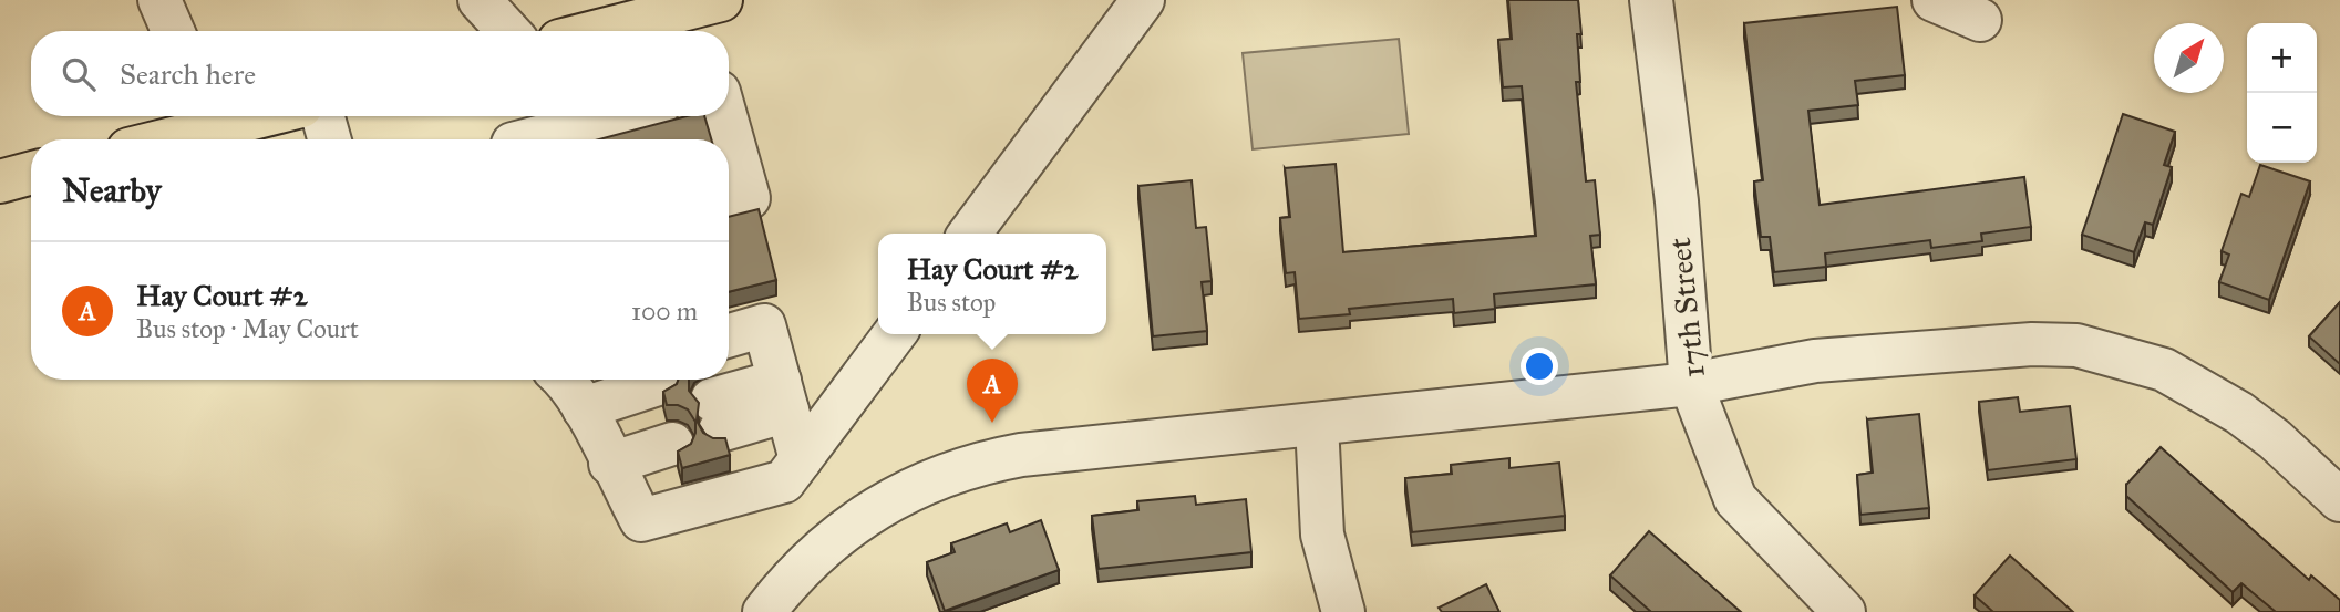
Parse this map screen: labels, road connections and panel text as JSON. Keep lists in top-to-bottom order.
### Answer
{
  "streets": {
    "street": ["17th Street"]
  },
  "north": "top right",
  "page": {
    "map_buttons": ["+", "−"],
    "search": "Search here",
    "heading": "Nearby",
    "popup": ["Hay Court #2", "Bus stop"],
    "list": [
      {
        "mark": "A",
        "name": "Hay Court #2",
        "note": "Bus stop · May Court",
        "value": "100 m"
      }
    ],
    "pins": "A"
  }
}
